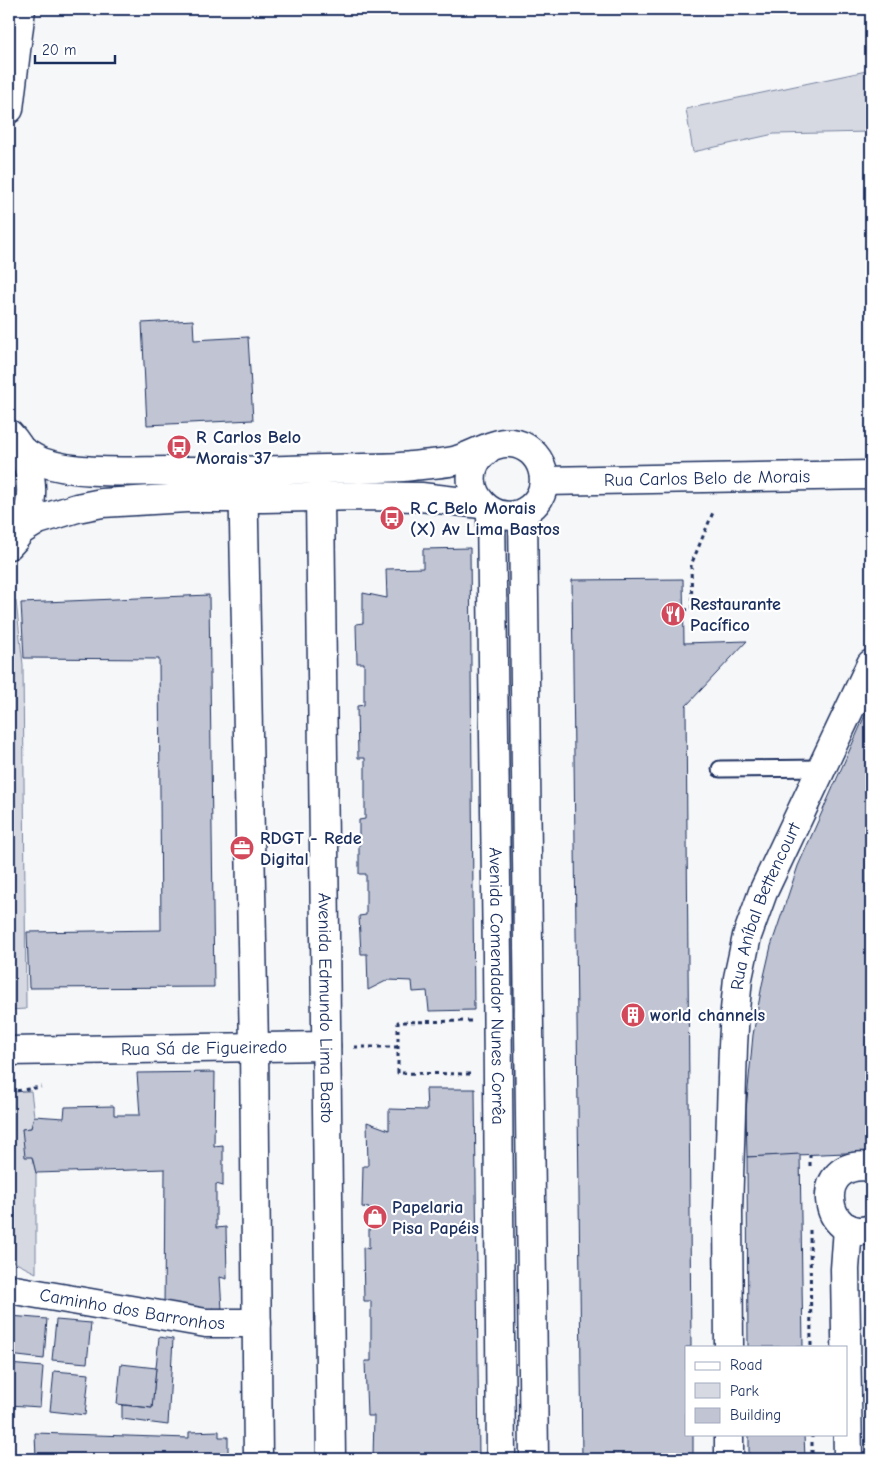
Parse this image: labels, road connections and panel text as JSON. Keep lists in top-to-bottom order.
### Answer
{
  "streets": {
    "street": [
      "Rua Carlos Belo de Morais",
      "Rua Aníbal Bettencourt",
      "Avenida Comendador Nunes Corrêa",
      "Avenida Edmundo Lima Basto",
      "Rua Sá de Figueiredo",
      "Caminho dos Barronhos"
    ]
  },
  "crossings": [
    ["Rua Carlos Belo de Morais", "Avenida Comendador Nunes Corrêa"],
    ["Avenida Edmundo Lima Basto", "Rua Sá de Figueiredo"]
  ],
  "places": {
    "bus stop": ["R Carlos Belo Morais 37", "R C Belo Morais (X) Av Lima Bastos"],
    "restaurant": ["Restaurante Pacífico"],
    "office": ["RDGT - Rede Digital"],
    "building": ["world channels"],
    "shop": ["Papelaria Pisa Papéis"]
  },
  "legend": ["Road", "Park", "Building"],
  "scale_bar": "20 m"
}
